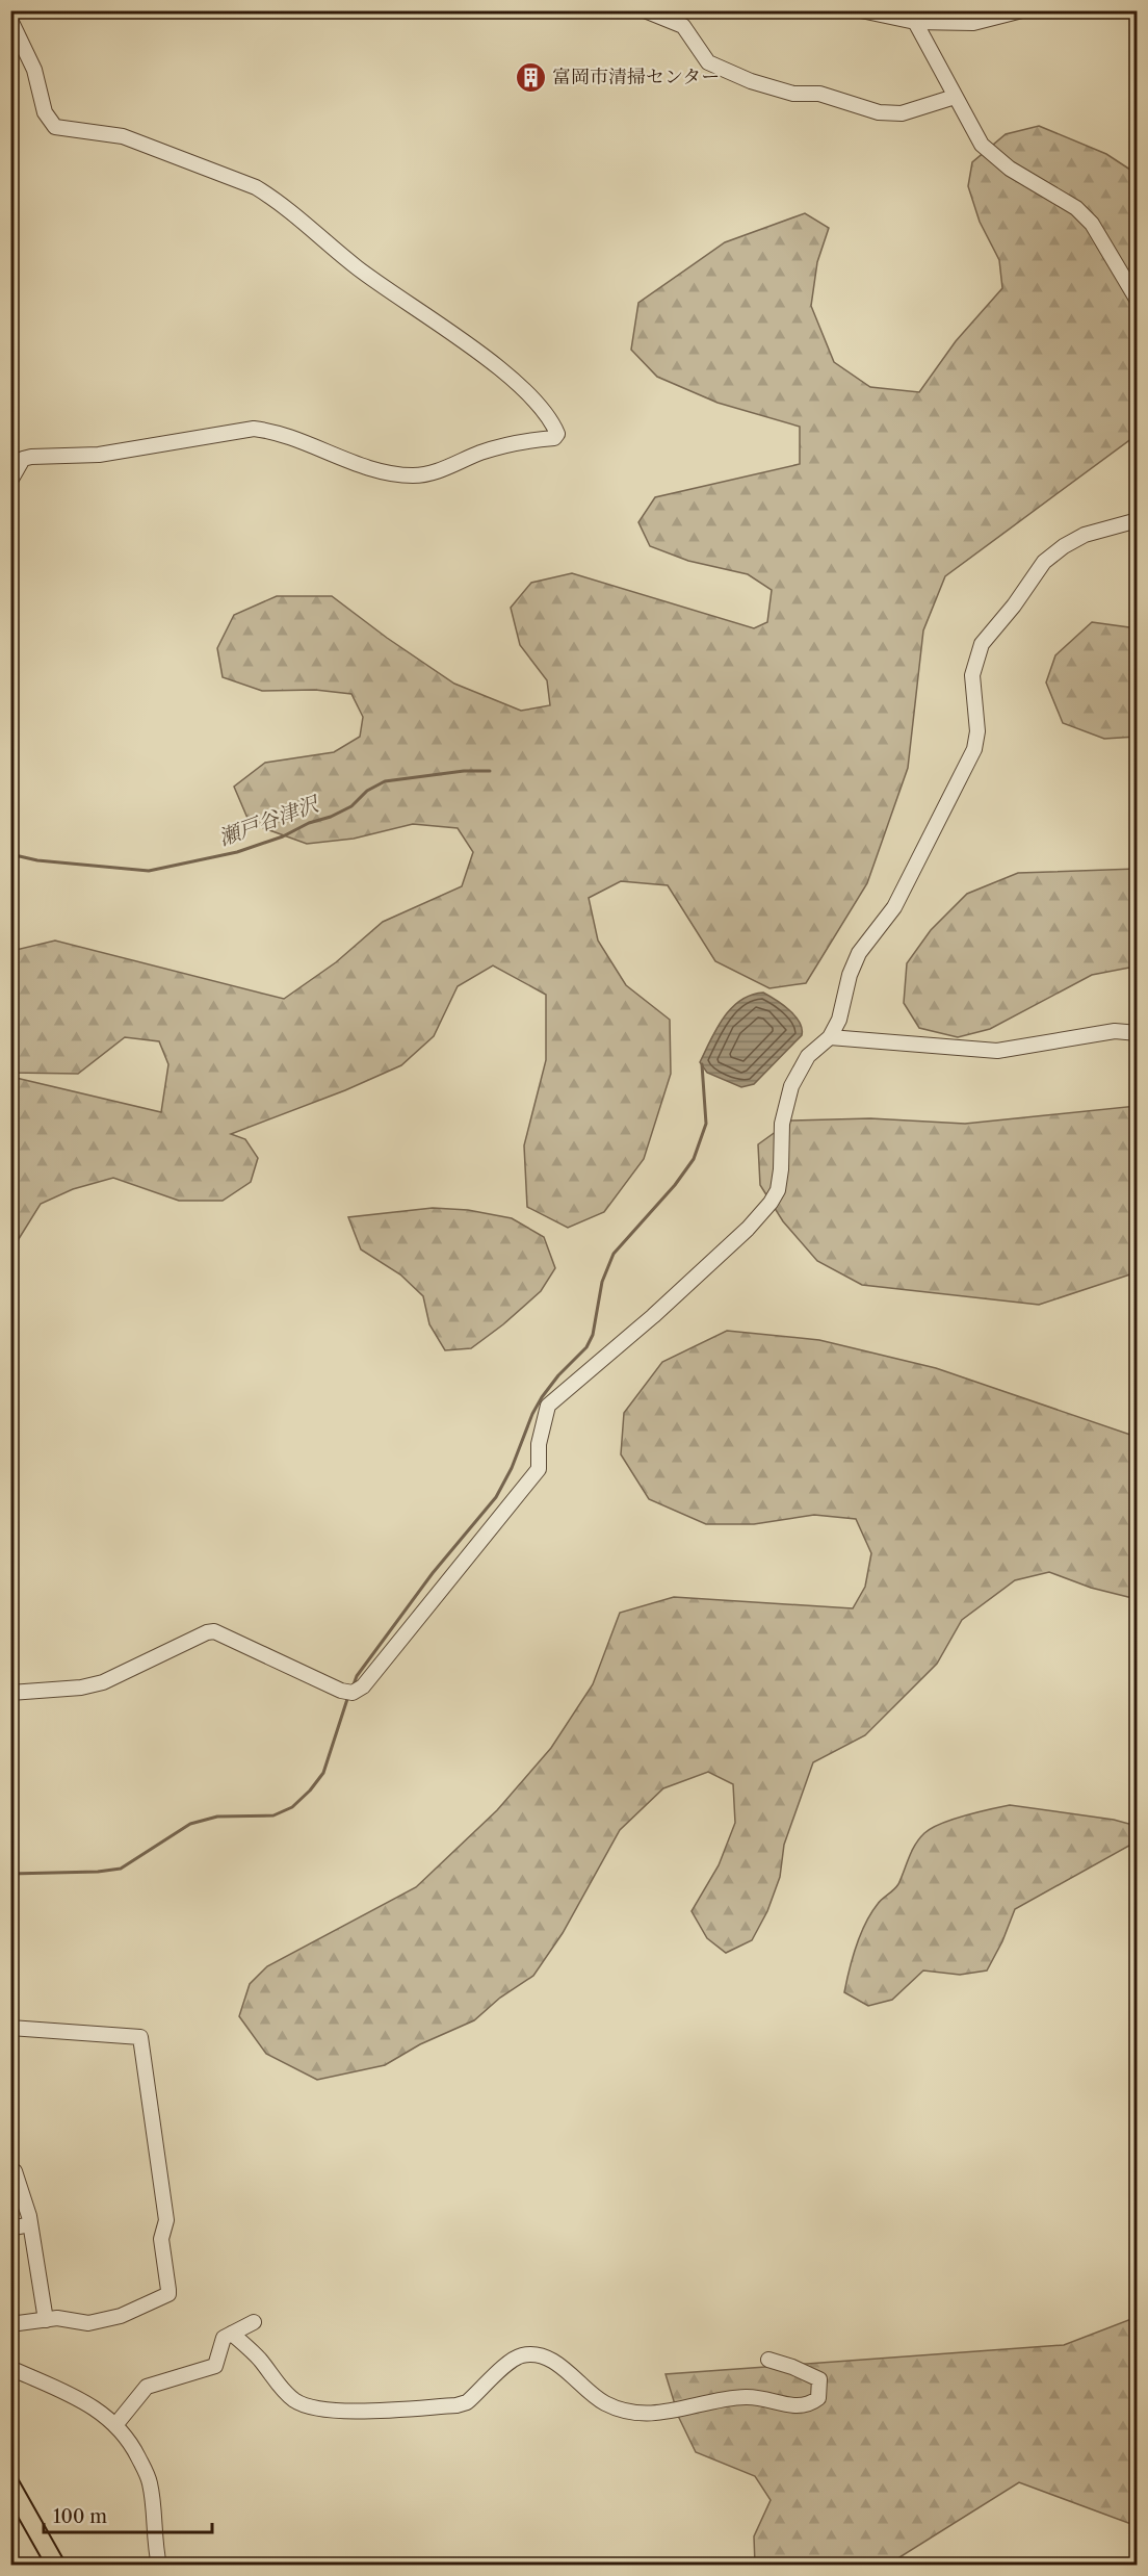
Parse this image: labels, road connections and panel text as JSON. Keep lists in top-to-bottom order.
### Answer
{
  "water": ["瀬戸谷津沢"],
  "places": {
    "building": ["富岡市清掃センター"]
  },
  "scale_bar": "100 m"
}
